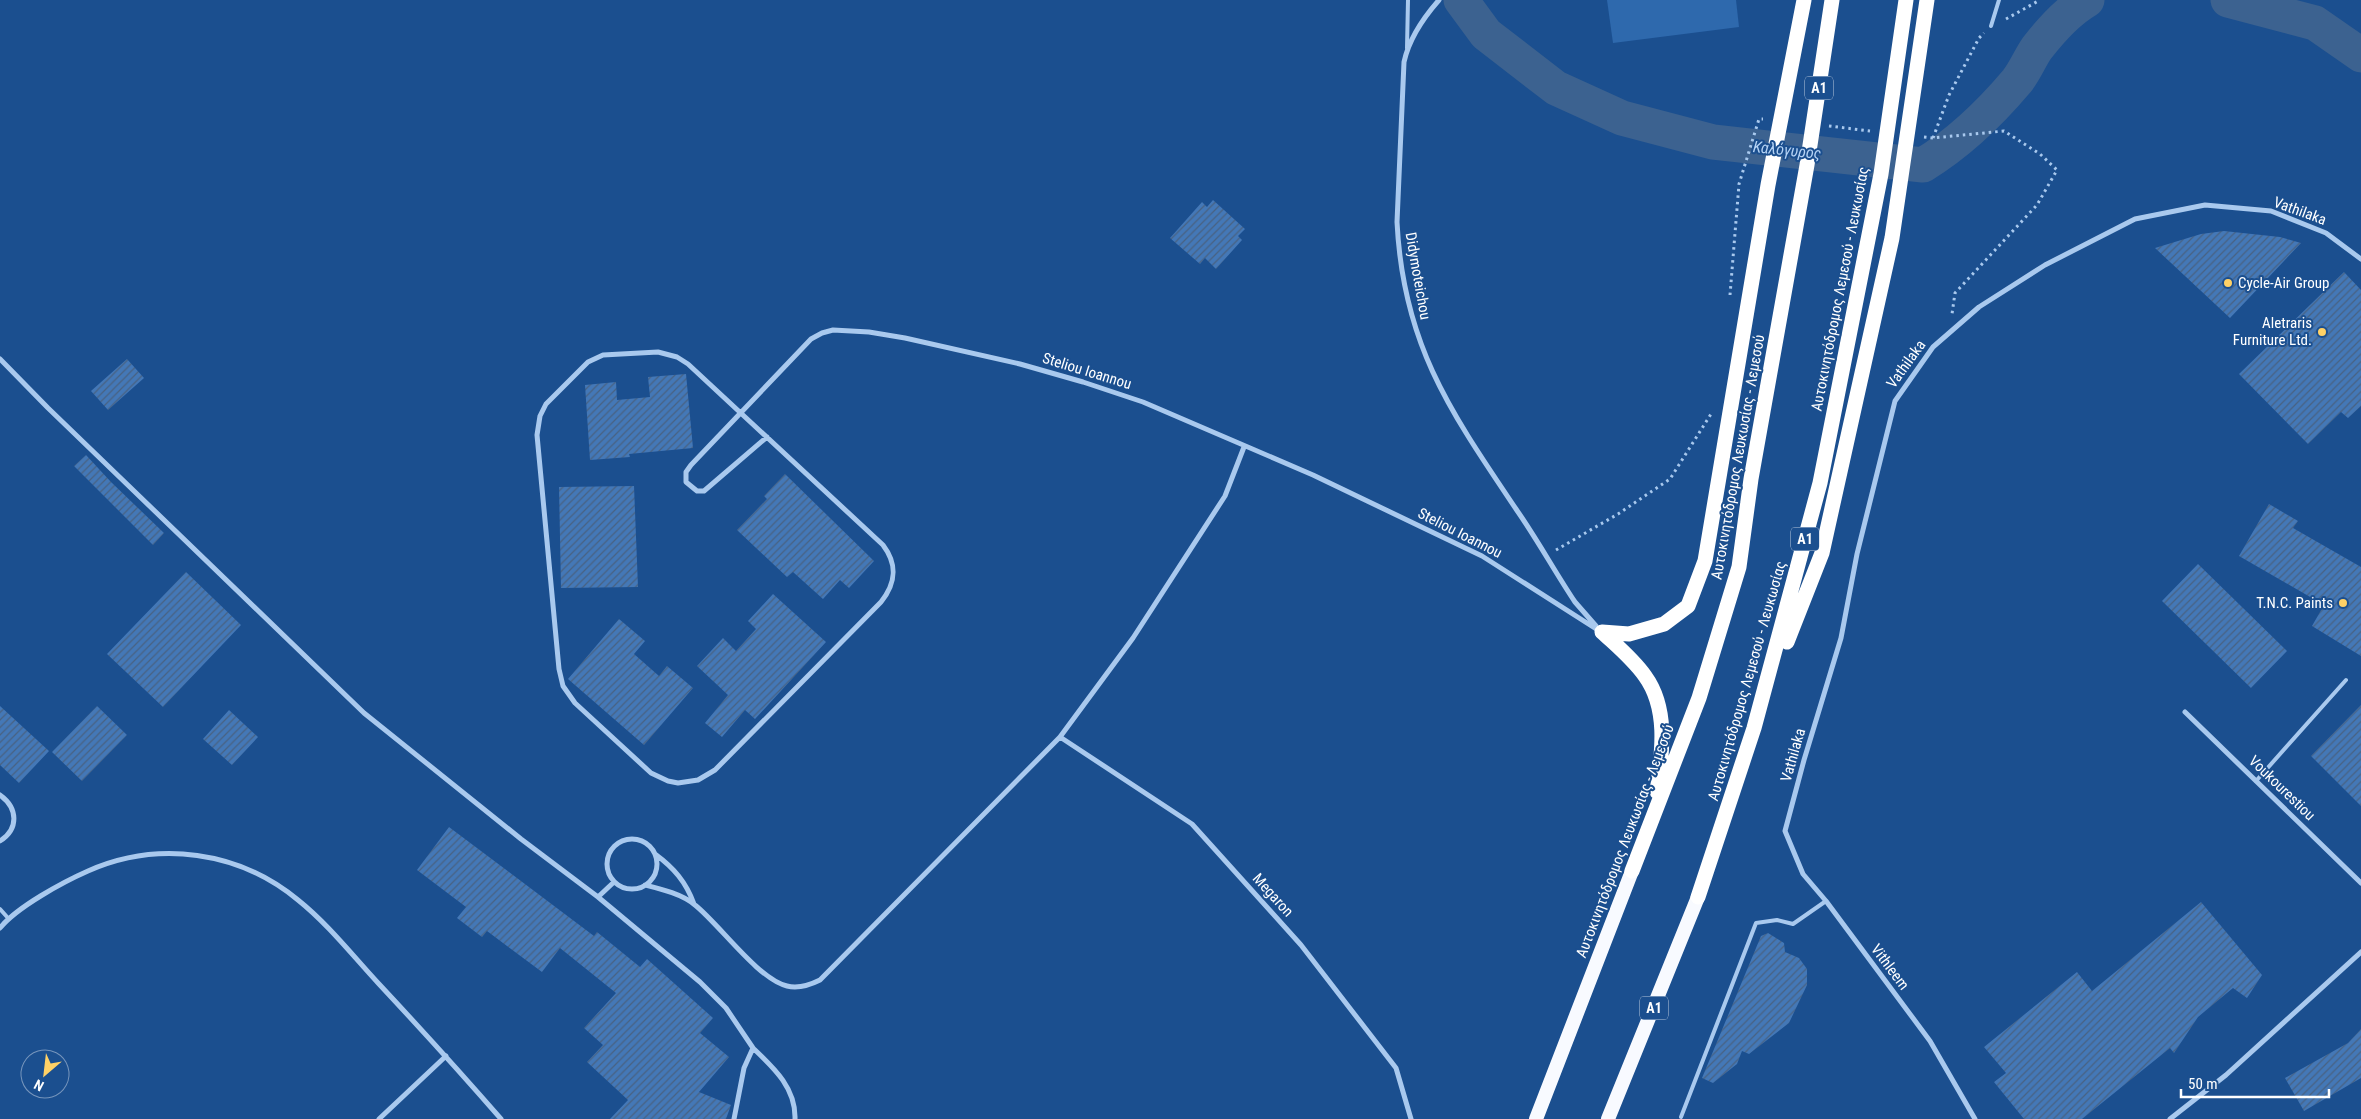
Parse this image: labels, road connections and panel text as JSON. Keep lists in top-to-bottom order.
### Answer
{
  "streets": {
    "highway": ["A1", "Αυτοκινητόδρομος Λεμεσού - Λευκωσίας", "Αυτοκινητόδρομος Λευκωσίας - Λεμεσού"],
    "street": [
      "Vathilaka",
      "Didymoteichou",
      "Steliou Ioannou",
      "Voukourestiou",
      "Megaron",
      "Vithleem"
    ]
  },
  "crossings": [
    ["Vathilaka", "Vithleem"],
    ["Didymoteichou", "Steliou Ioannou"]
  ],
  "water": ["Καλόγυρος"],
  "places": ["Cycle-Air Group", "Aletraris Furniture Ltd.", "T.N.C. Paints"],
  "scale_bar": "50 m",
  "north": "bottom left"
}
